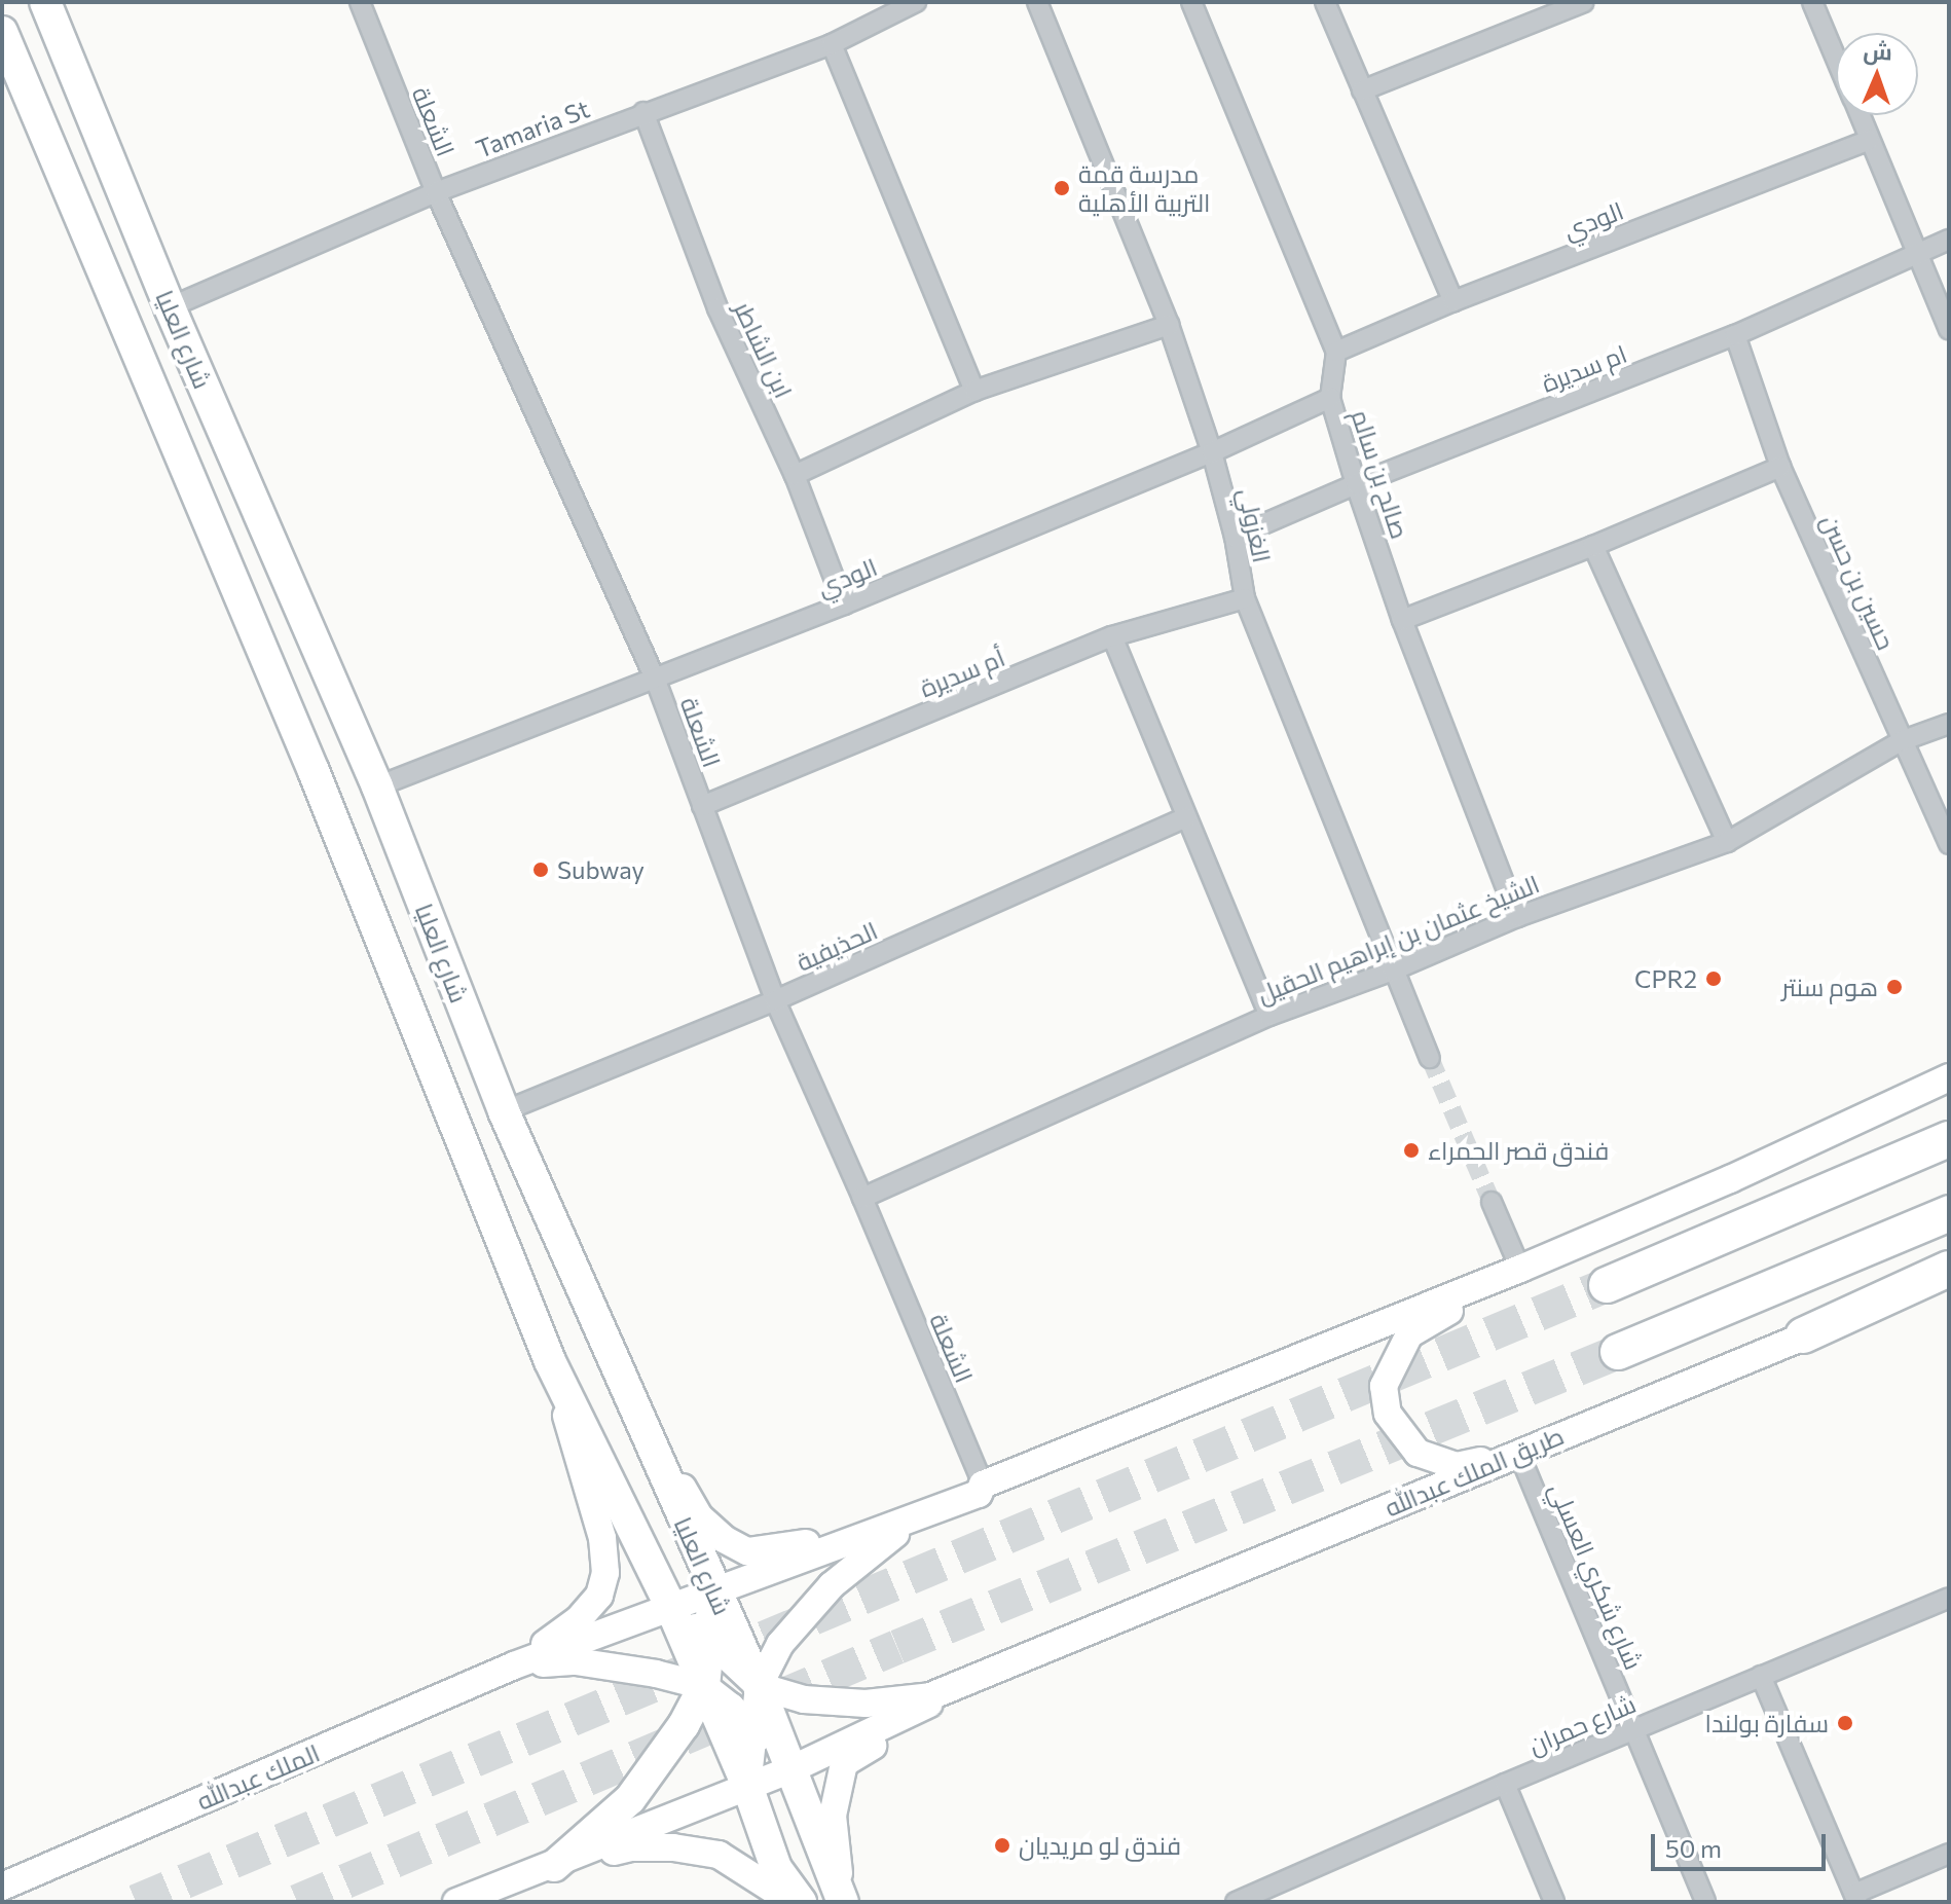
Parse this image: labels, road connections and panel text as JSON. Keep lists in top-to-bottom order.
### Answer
{
  "streets": {
    "main road": ["شارع العليا", "طريق الملك عبدالله", "الملك عبدالله"],
    "street": [
      "الشعلة",
      "Tamaria St",
      "الودي",
      "ابن الشاطر",
      "ام سديرة",
      "صالح بن سالم",
      "الغزولي",
      "حسين بن حسن",
      "أم سديرة",
      "الشيخ عثمان بن إبراهيم الحقيل",
      "الحذيفية",
      "شارع شكري العسلي",
      "شارع حمران"
    ]
  },
  "crossings": [
    ["الشعلة", "Tamaria St"],
    ["الشعلة", "الودي"],
    ["الشعلة", "أم سديرة"],
    ["الشعلة", "الشيخ عثمان بن إبراهيم الحقيل"],
    ["الشعلة", "الحذيفية"],
    ["Tamaria St", "شارع العليا"],
    ["Tamaria St", "ابن الشاطر"],
    ["الودي", "شارع العليا"],
    ["الودي", "ابن الشاطر"],
    ["الودي", "صالح بن سالم"],
    ["الودي", "الغزولي"],
    ["شارع العليا", "الحذيفية"],
    ["ام سديرة", "صالح بن سالم"],
    ["ام سديرة", "الغزولي"],
    ["ام سديرة", "حسين بن حسن"],
    ["صالح بن سالم", "الشيخ عثمان بن إبراهيم الحقيل"],
    ["الغزولي", "أم سديرة"],
    ["الغزولي", "الشيخ عثمان بن إبراهيم الحقيل"],
    ["حسين بن حسن", "الشيخ عثمان بن إبراهيم الحقيل"],
    ["طريق الملك عبدالله", "شارع شكري العسلي"],
    ["شارع شكري العسلي", "شارع حمران"]
  ],
  "places": [
    "مدرسة قمة التربية الأهلية",
    "Subway",
    "CPR2",
    "هوم سنتر",
    "فندق قصر الحمراء",
    "سفارة بولندا",
    "فندق لو مريديان"
  ],
  "scale_bar": "50 m",
  "north": "top"
}
